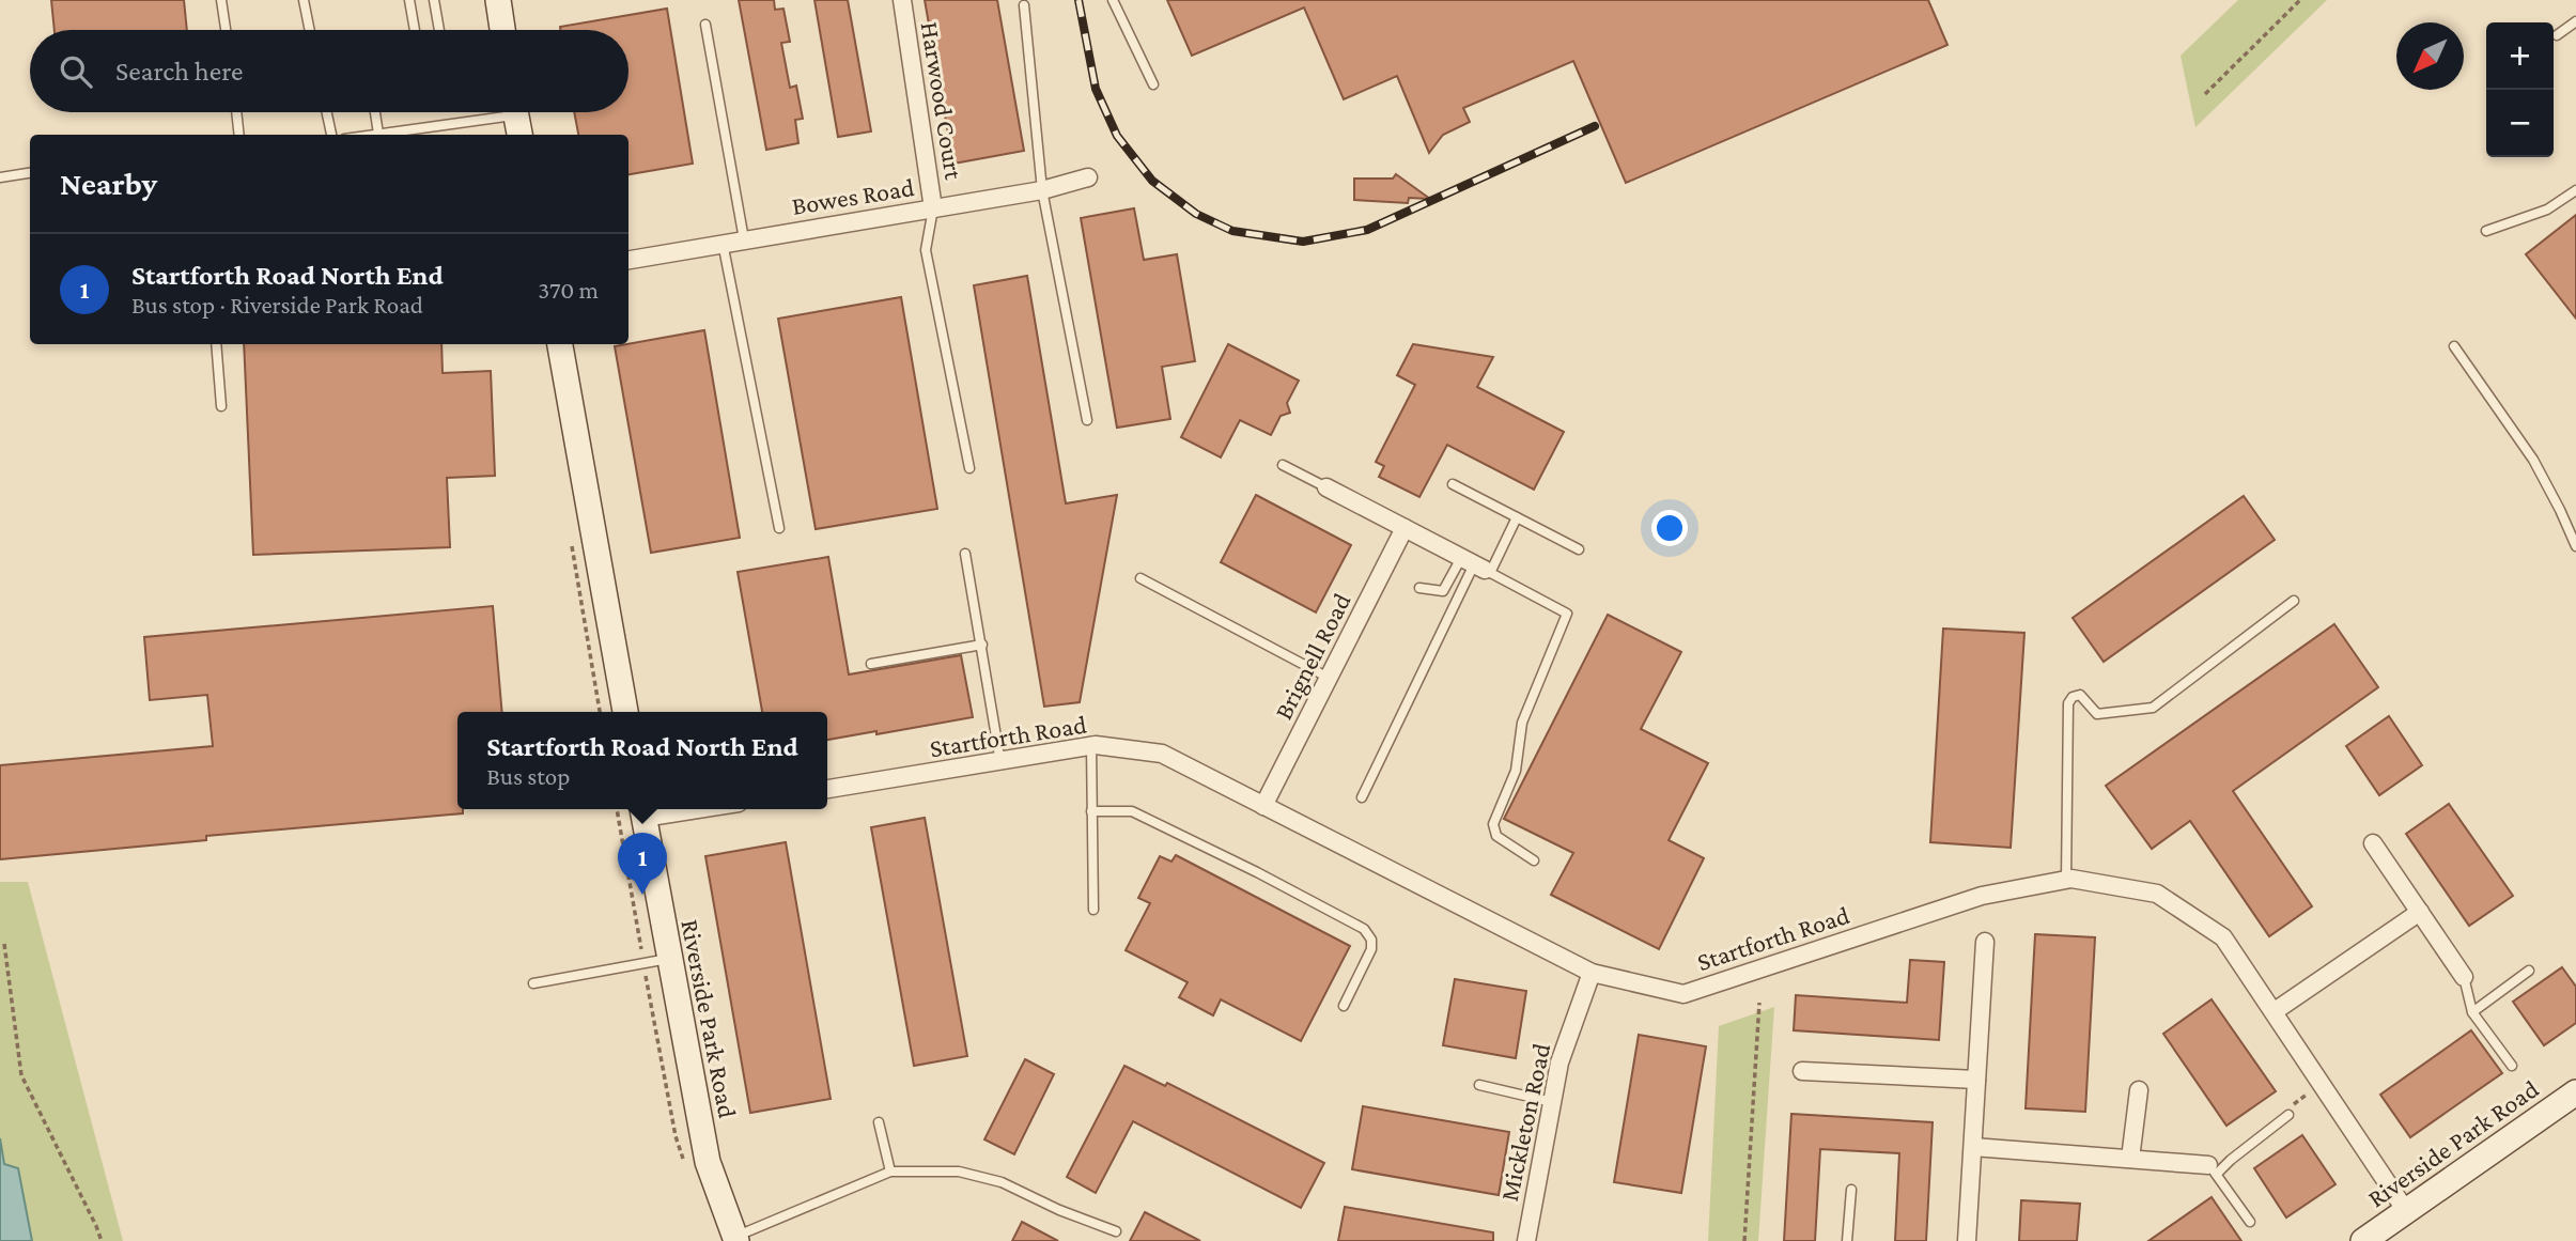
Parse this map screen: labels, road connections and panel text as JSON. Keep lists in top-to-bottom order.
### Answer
{
  "streets": {
    "street": [
      "Harwood Court",
      "Bowes Road",
      "Brignell Road",
      "Startforth Road",
      "Riverside Park Road",
      "Mickleton Road"
    ]
  },
  "crossings": [
    ["Harwood Court", "Bowes Road"],
    ["Brignell Road", "Startforth Road"],
    ["Startforth Road", "Riverside Park Road"],
    ["Startforth Road", "Mickleton Road"]
  ],
  "north": "bottom left",
  "page": {
    "map_buttons": ["+", "−"],
    "search": "Search here",
    "heading": "Nearby",
    "list": [
      {
        "mark": "1",
        "name": "Startforth Road North End",
        "note": "Bus stop · Riverside Park Road",
        "value": "370 m"
      }
    ],
    "popup": ["Startforth Road North End", "Bus stop"],
    "pins": "1"
  }
}
